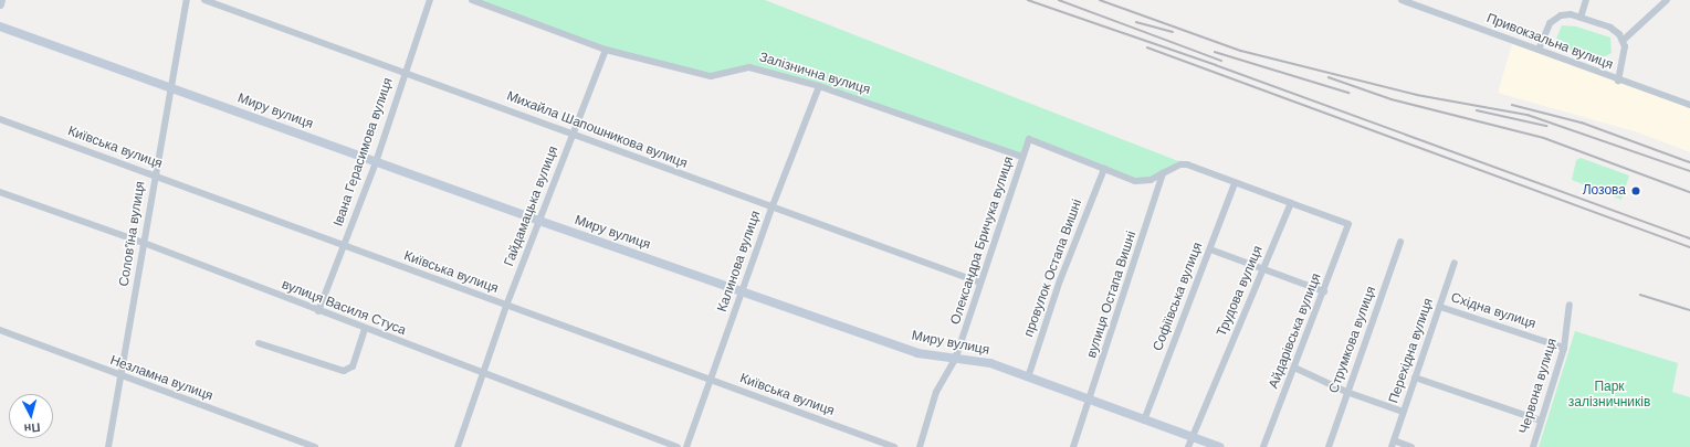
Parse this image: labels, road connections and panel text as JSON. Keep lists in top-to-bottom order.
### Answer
{
  "streets": {
    "main road": ["Миру вулиця"],
    "street": [
      "Привокзальна вулиця",
      "Залізнична вулиця",
      "Михайла Шапошникова вулиця",
      "Київська вулиця",
      "Івана Герасимова вулиця",
      "Гайдамацька вулиця",
      "Солов'їна вулиця",
      "Олександра Бричука вулиця",
      "Калинова вулиця",
      "провулок Остапа Вишні",
      "Трудова вулиця",
      "вулиця Остапа Вишні",
      "Софіївська вулиця",
      "вулиця Василя Стуса",
      "Східна вулиця",
      "Айдарівська вулиця",
      "Струмкова вулиця",
      "Перехідна вулиця",
      "Незламна вулиця",
      "Червона вулиця"
    ]
  },
  "crossings": [
    ["Залізнична вулиця", "Гайдамацька вулиця"],
    ["Залізнична вулиця", "Олександра Бричука вулиця"],
    ["Залізнична вулиця", "Калинова вулиця"],
    ["Миру вулиця", "Івана Герасимова вулиця"],
    ["Миру вулиця", "Гайдамацька вулиця"],
    ["Миру вулиця", "Солов'їна вулиця"],
    ["Миру вулиця", "Олександра Бричука вулиця"],
    ["Миру вулиця", "Калинова вулиця"],
    ["Миру вулиця", "провулок Остапа Вишні"],
    ["Миру вулиця", "Трудова вулиця"],
    ["Миру вулиця", "вулиця Остапа Вишні"],
    ["Миру вулиця", "Софіївська вулиця"],
    ["Михайла Шапошникова вулиця", "Івана Герасимова вулиця"],
    ["Михайла Шапошникова вулиця", "Гайдамацька вулиця"],
    ["Михайла Шапошникова вулиця", "Олександра Бричука вулиця"],
    ["Михайла Шапошникова вулиця", "Калинова вулиця"],
    ["Київська вулиця", "Івана Герасимова вулиця"],
    ["Київська вулиця", "Гайдамацька вулиця"],
    ["Київська вулиця", "Солов'їна вулиця"],
    ["Київська вулиця", "Калинова вулиця"],
    ["Івана Герасимова вулиця", "вулиця Василя Стуса"],
    ["Гайдамацька вулиця", "вулиця Василя Стуса"],
    ["Солов'їна вулиця", "вулиця Василя Стуса"],
    ["Солов'їна вулиця", "Незламна вулиця"],
    ["Олександра Бричука вулиця", "провулок Остапа Вишні"],
    ["Трудова вулиця", "Айдарівська вулиця"],
    ["Східна вулиця", "Перехідна вулиця"],
    ["Східна вулиця", "Червона вулиця"]
  ],
  "parks": ["Парк залізничників"],
  "places": ["Лозова"],
  "north": "bottom"
}
